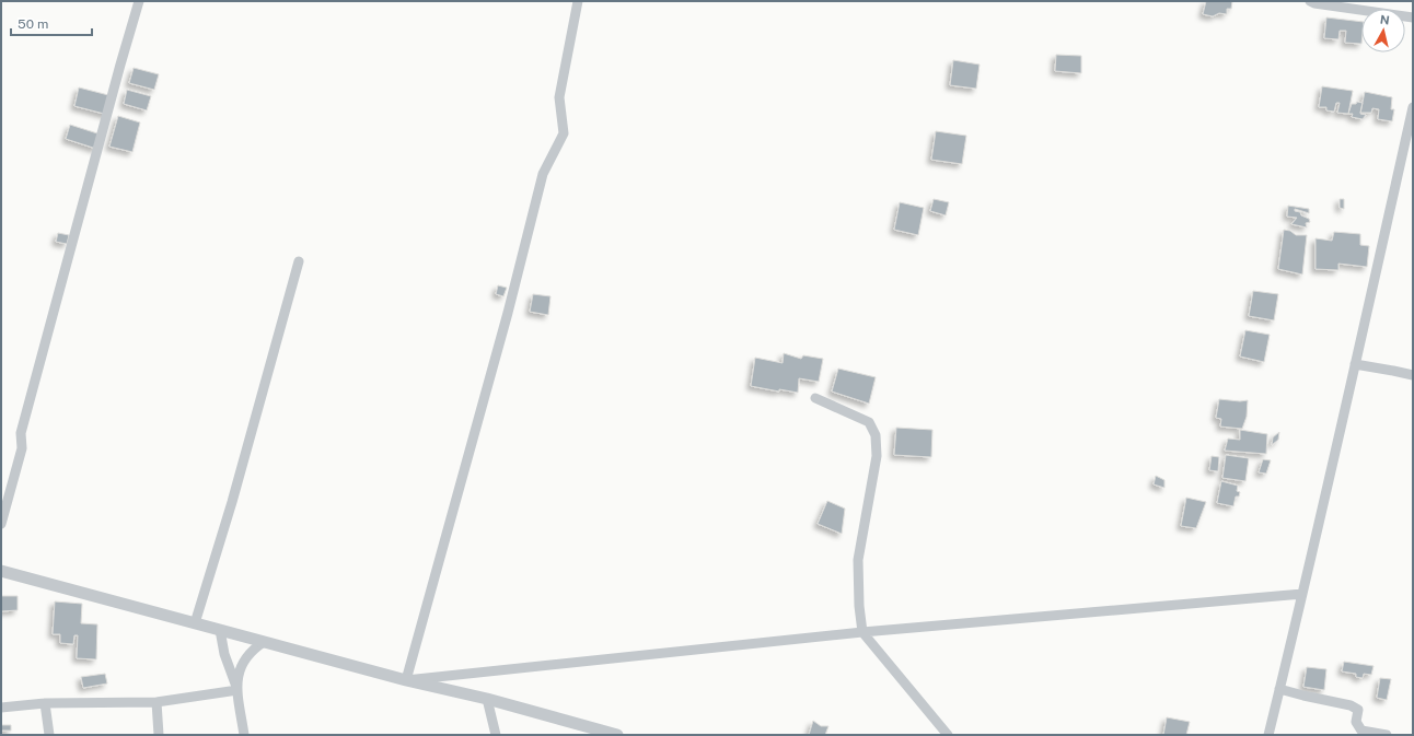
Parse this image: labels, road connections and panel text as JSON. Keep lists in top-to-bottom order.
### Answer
{
  "scale_bar": "50 m",
  "north": "top"
}
